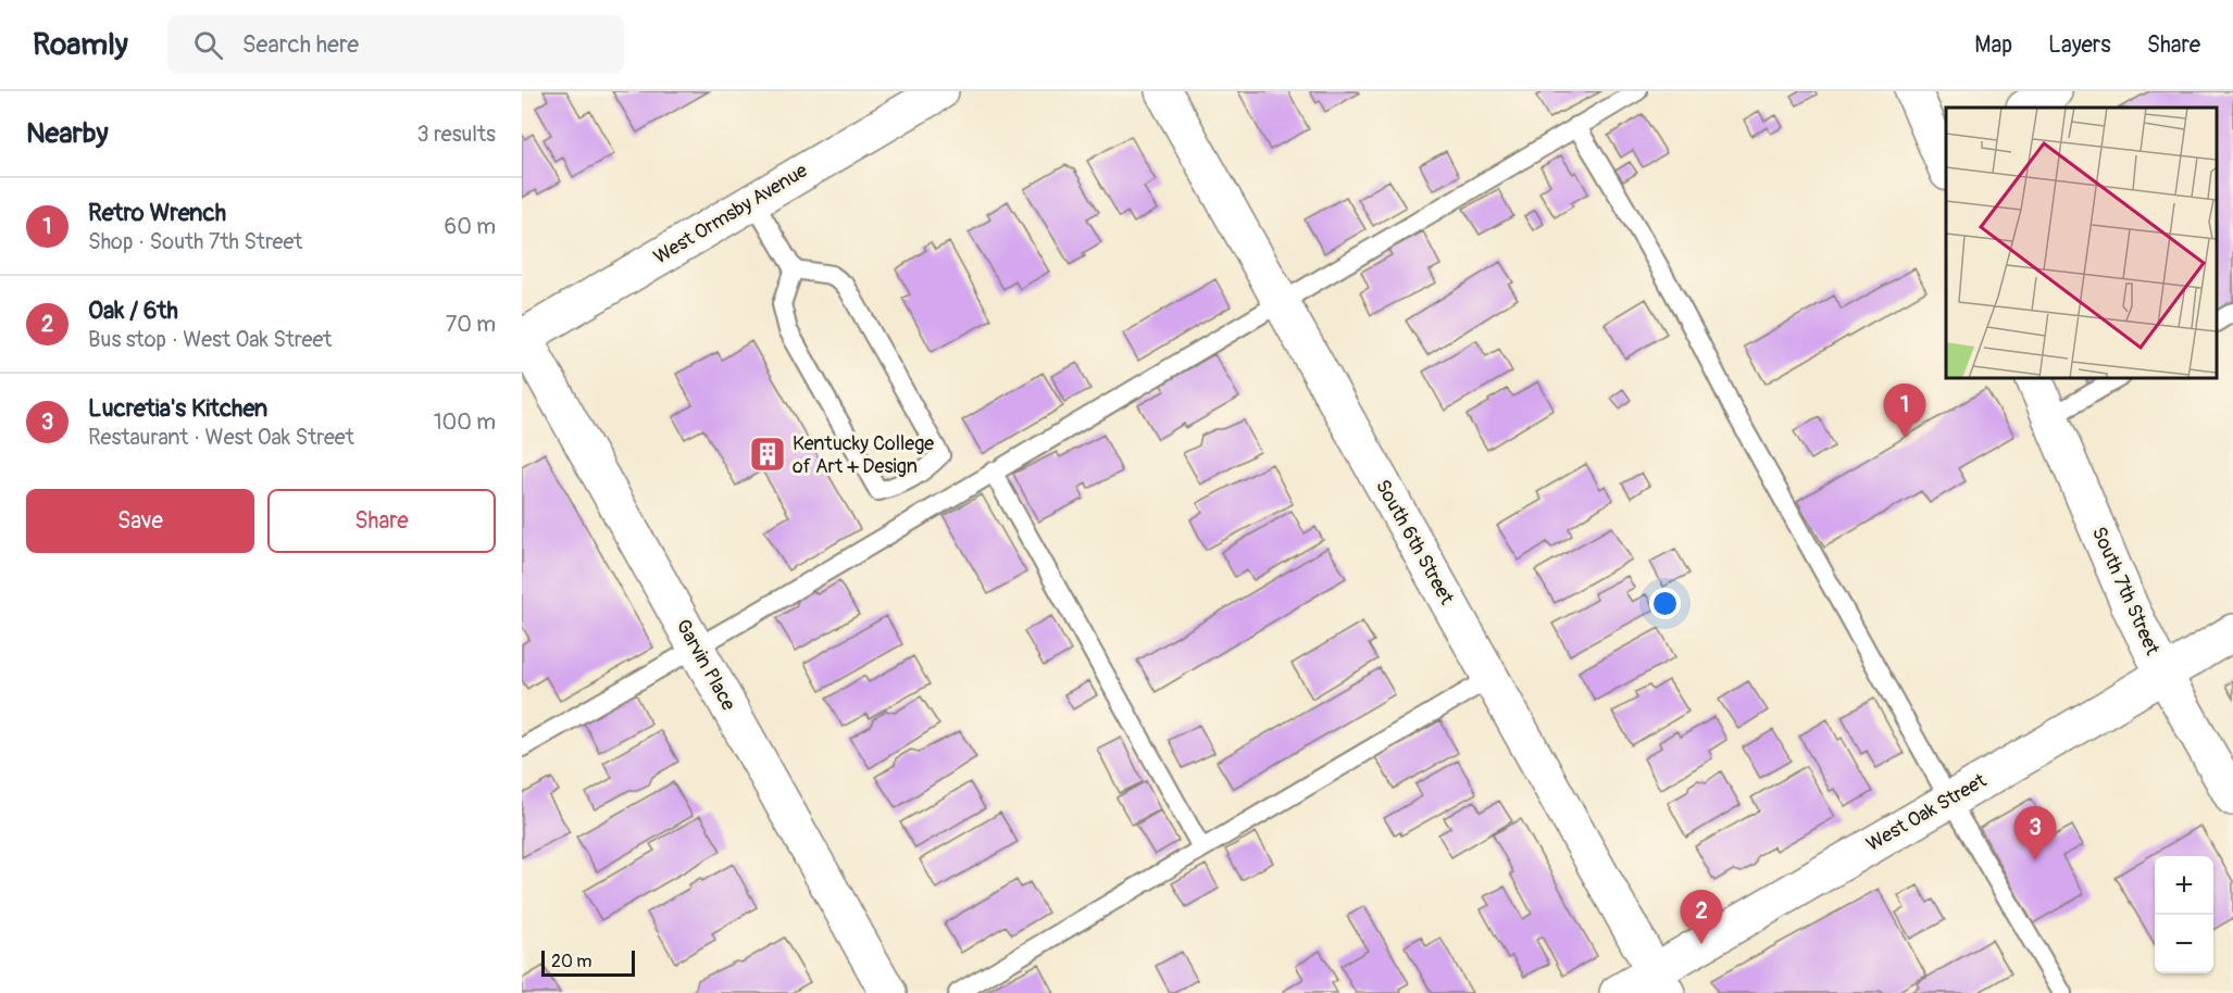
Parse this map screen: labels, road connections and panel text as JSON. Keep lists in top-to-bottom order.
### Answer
{
  "streets": {
    "street": [
      "West Ormsby Avenue",
      "South 6th Street",
      "South 7th Street",
      "Garvin Place",
      "West Oak Street"
    ]
  },
  "crossings": [
    ["West Ormsby Avenue", "Garvin Place"],
    ["South 6th Street", "West Oak Street"],
    ["South 7th Street", "West Oak Street"]
  ],
  "places": {
    "building": ["Kentucky College of Art + Design"]
  },
  "scale_bar": "20 m",
  "page": {
    "header": "Roamly",
    "search": "Search here",
    "nav": ["Map", "Layers", "Share"],
    "heading": ["Nearby", "3 results"],
    "list": [
      {
        "mark": "1",
        "name": "Retro Wrench",
        "note": "Shop · South 7th Street",
        "value": "60 m"
      },
      {
        "mark": "2",
        "name": "Oak / 6th",
        "note": "Bus stop · West Oak Street",
        "value": "70 m"
      },
      {
        "mark": "3",
        "name": "Lucretia's Kitchen",
        "note": "Restaurant · West Oak Street",
        "value": "100 m"
      }
    ],
    "pins": ["1", "3", "2"],
    "buttons": ["Save", "Share"],
    "map_buttons": ["+", "−"],
    "scale": "20 m"
  }
}
